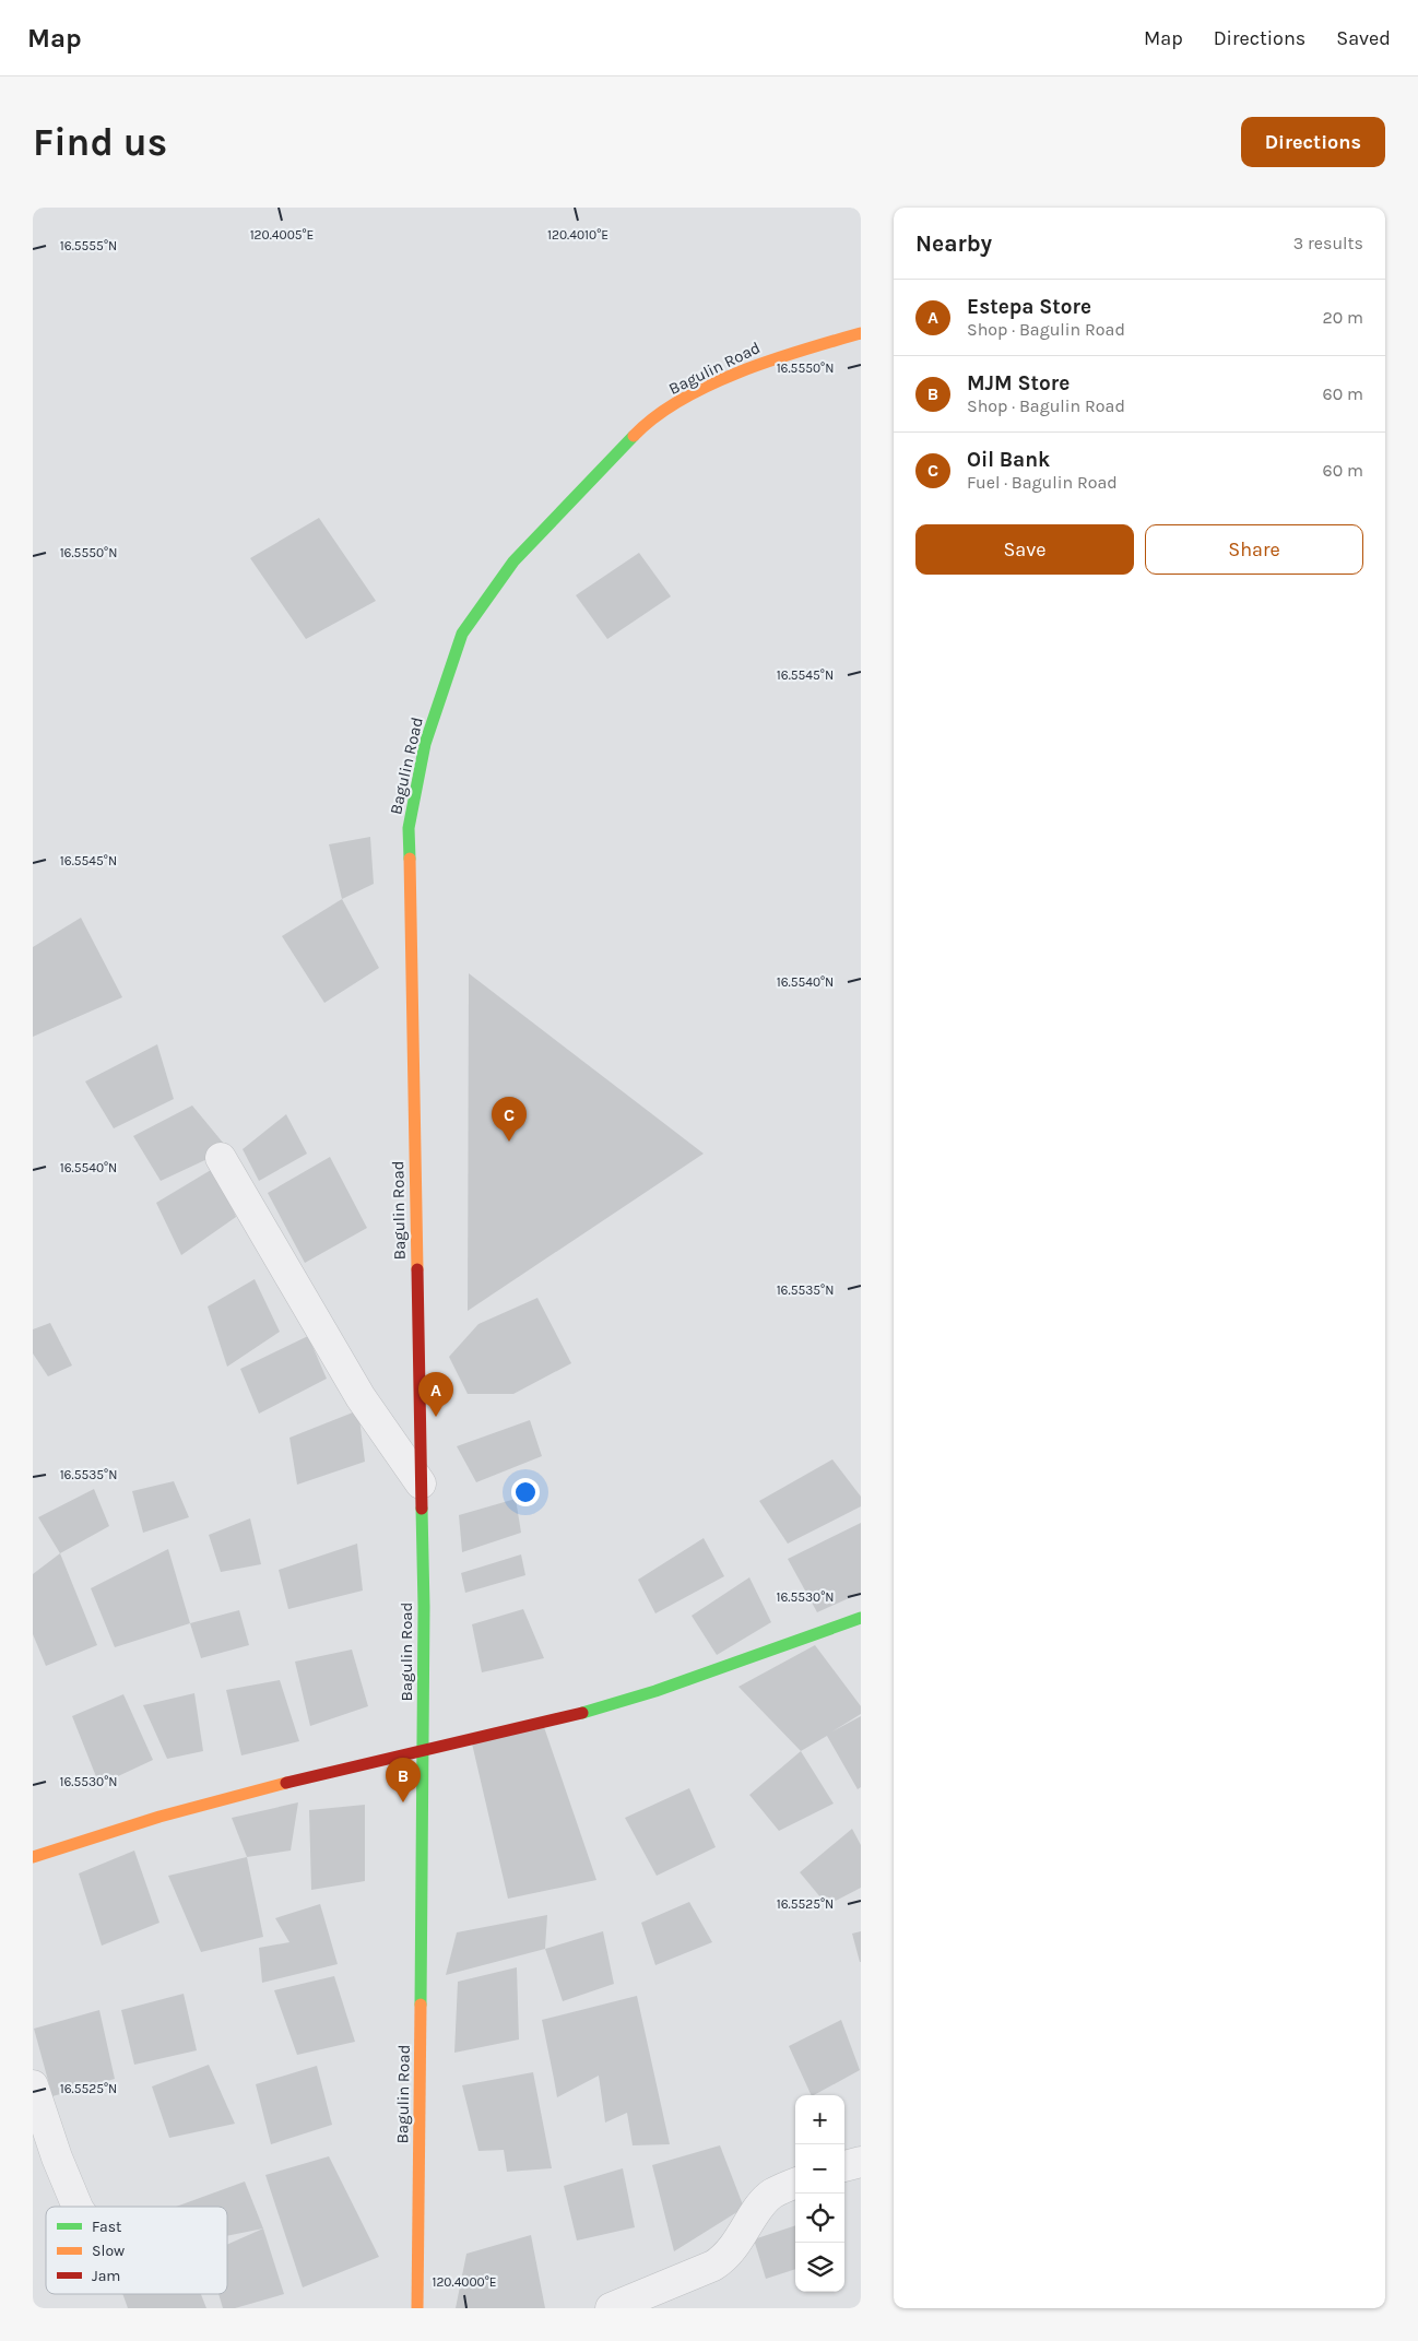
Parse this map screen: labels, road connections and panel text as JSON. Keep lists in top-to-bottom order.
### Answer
{
  "streets": {
    "main road": ["Bagulin Road"]
  },
  "legend": ["Fast", "Slow", "Jam"],
  "page": {
    "header": "Map",
    "nav": ["Map", "Directions", "Saved"],
    "buttons": [
      "Directions",
      ["Save", "Share"]
    ],
    "title": "Find us",
    "heading": ["Nearby", "3 results"],
    "list": [
      {
        "mark": "A",
        "name": "Estepa Store",
        "note": "Shop · Bagulin Road",
        "value": "20 m"
      },
      {
        "mark": "B",
        "name": "MJM Store",
        "note": "Shop · Bagulin Road",
        "value": "60 m"
      },
      {
        "mark": "C",
        "name": "Oil Bank",
        "note": "Fuel · Bagulin Road",
        "value": "60 m"
      }
    ],
    "pins": ["C", "A", "B"],
    "map_buttons": ["+", "−"]
  },
  "coordinates": [
    "120.4005°E",
    "120.4010°E",
    "16.5555°N",
    "16.5550°N",
    "16.5545°N",
    "16.5540°N",
    "16.5535°N",
    "16.5530°N",
    "16.5525°N",
    "120.4000°E"
  ]
}
